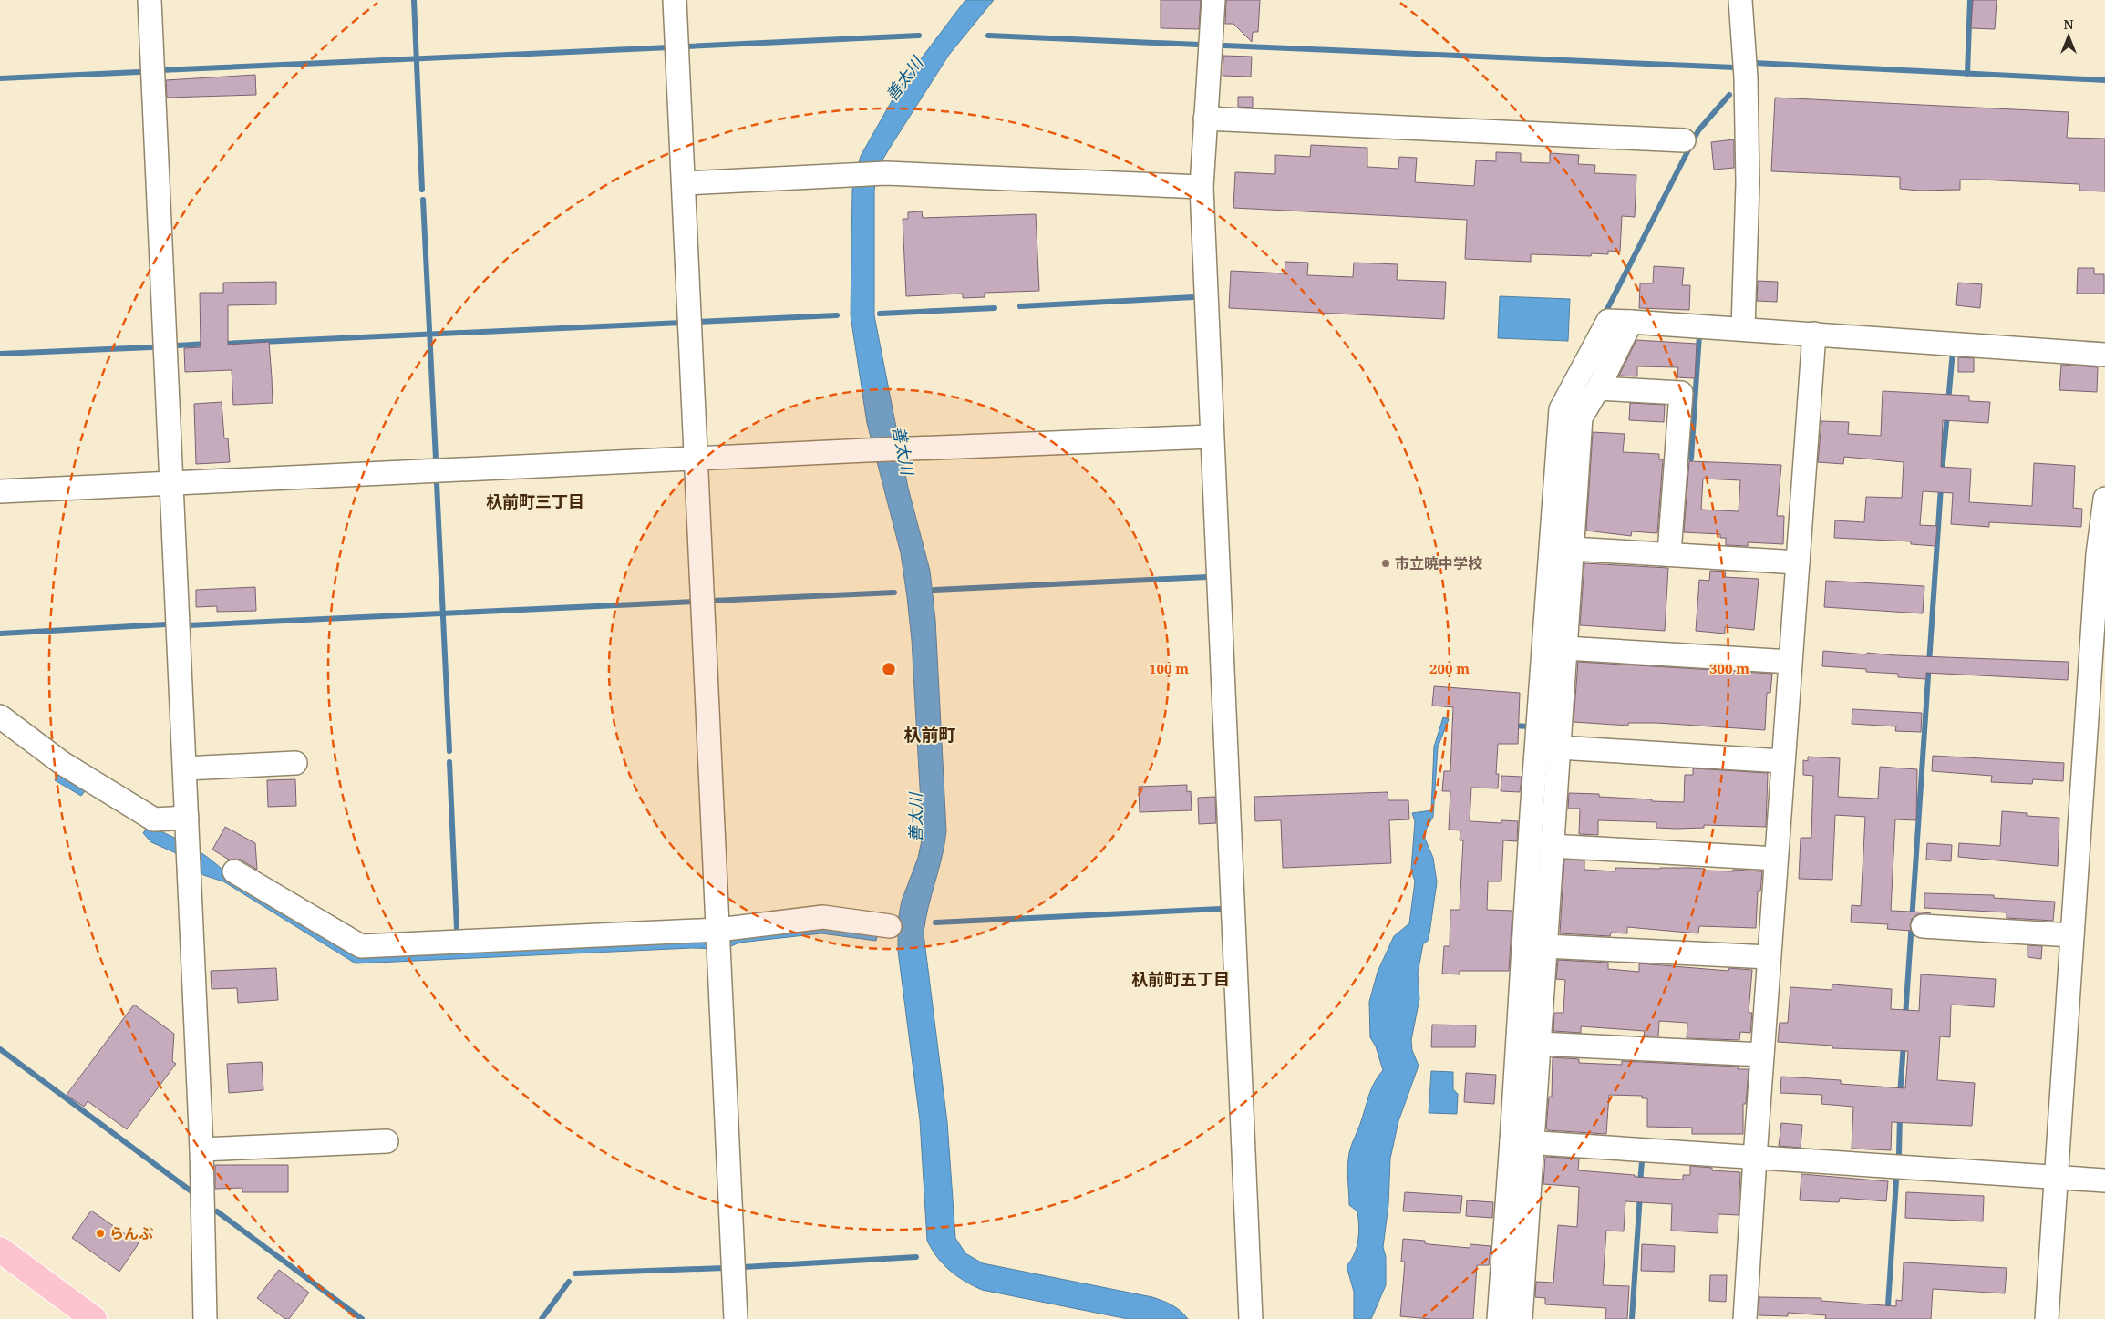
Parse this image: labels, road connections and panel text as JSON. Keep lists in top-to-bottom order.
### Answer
{
  "districts": ["杁前町三丁目", "杁前町", "杁前町五丁目"],
  "water": ["善太川"],
  "places": ["市立暁中学校", "らんぷ"],
  "north": "top",
  "rings": ["100 m", "200 m", "300 m"]
}
